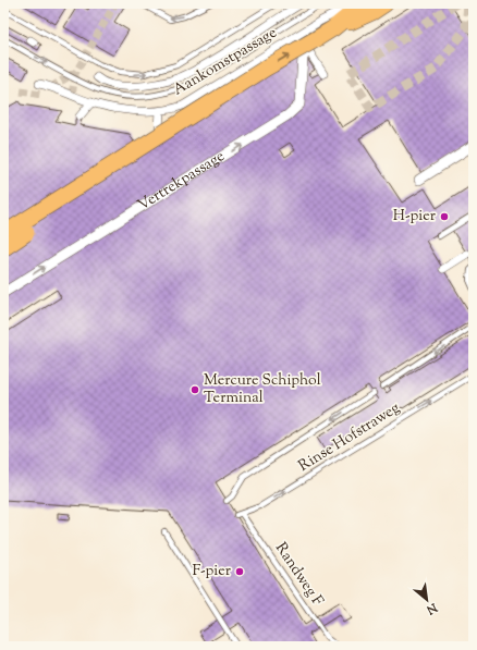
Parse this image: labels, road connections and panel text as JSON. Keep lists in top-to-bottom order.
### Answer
{
  "streets": {
    "street": ["Aankomstpassage", "Vertrekpassage"],
    "lane": ["Rinse Hofstraweg", "Randweg F"]
  },
  "crossings": [
    ["Aankomstpassage", "Vertrekpassage"],
    ["Rinse Hofstraweg", "Randweg F"]
  ],
  "one_way": ["Vertrekpassage"],
  "places": ["H-pier", "Mercure Schiphol Terminal", "F-pier"],
  "north": "bottom right"
}
